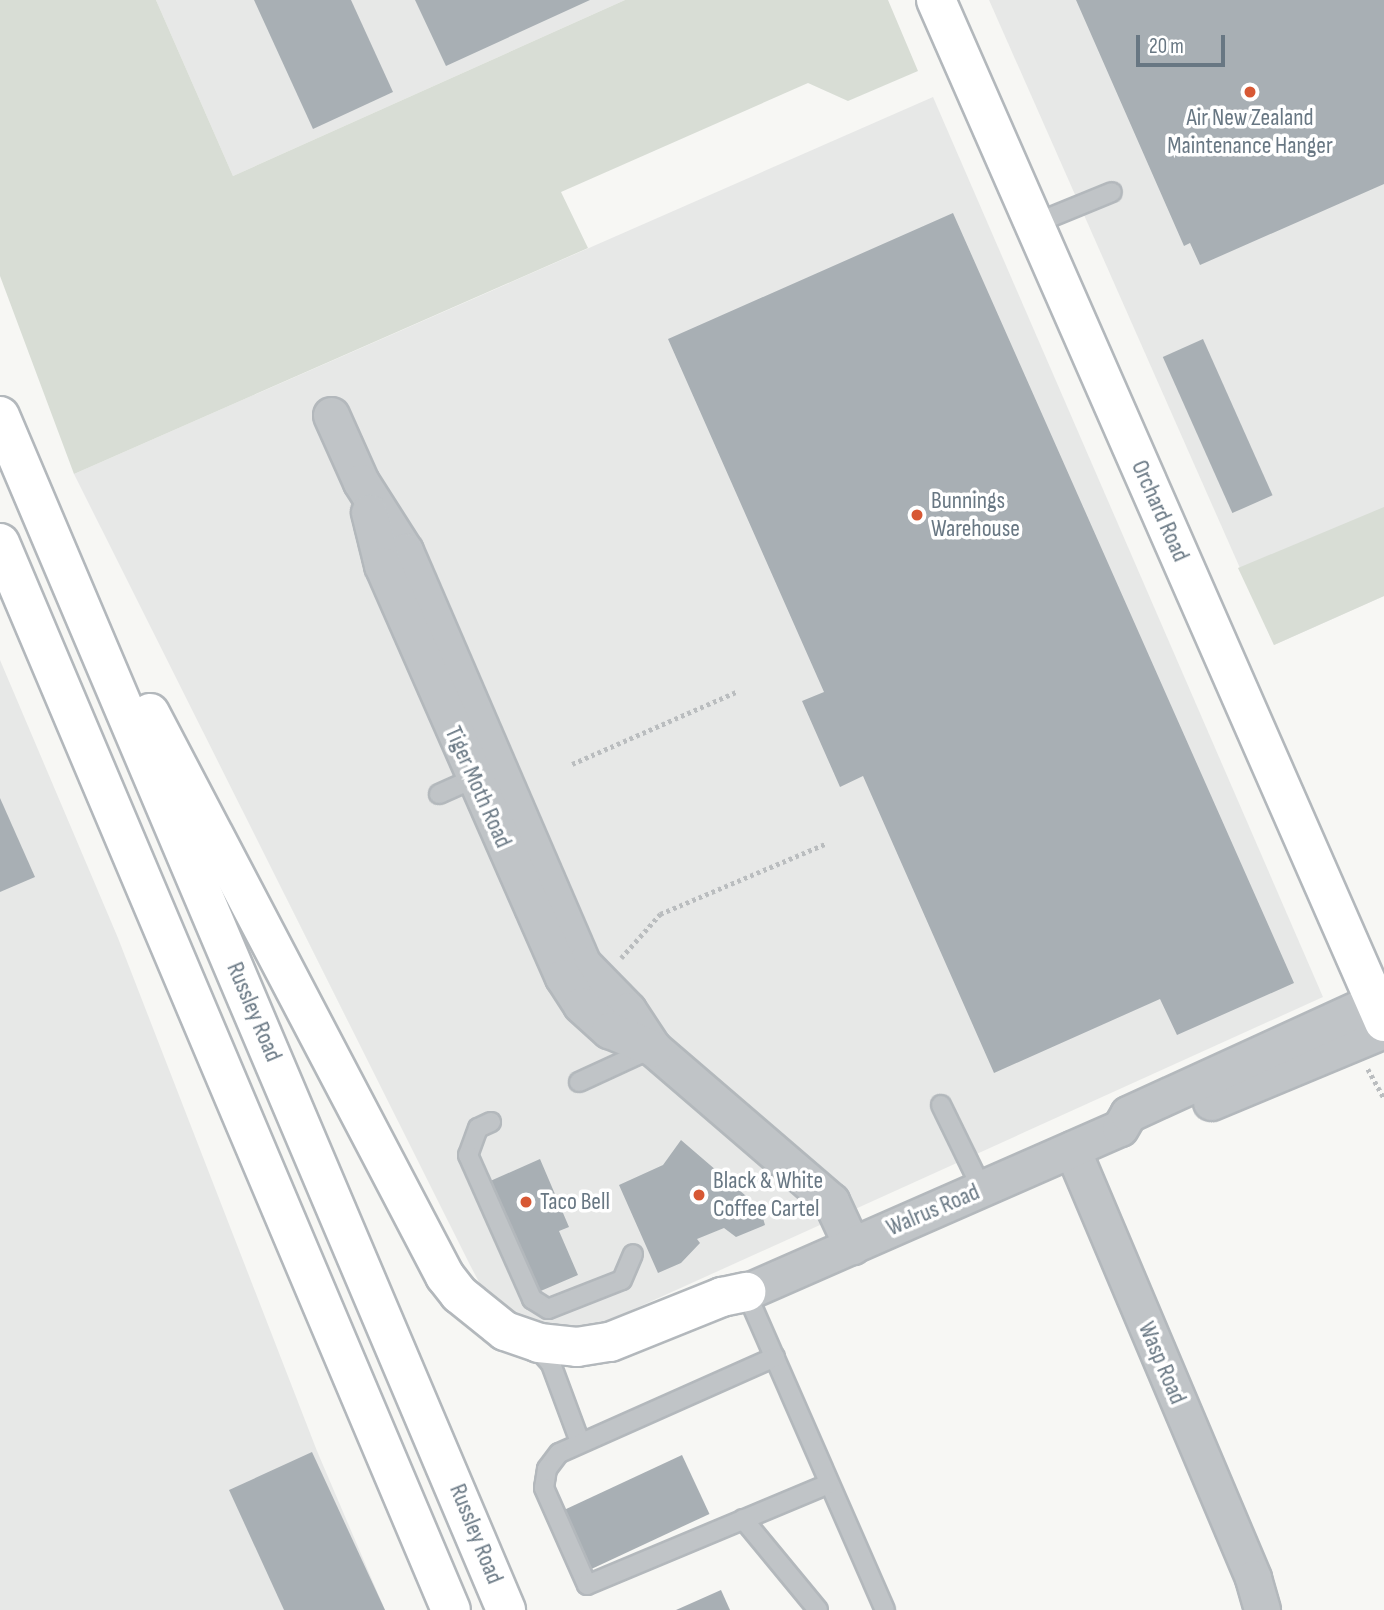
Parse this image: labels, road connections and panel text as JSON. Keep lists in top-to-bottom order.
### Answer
{
  "streets": {
    "main road": ["Orchard Road", "Russley Road"],
    "street": ["Tiger Moth Road", "Walrus Road", "Wasp Road"]
  },
  "crossings": [
    ["Orchard Road", "Walrus Road"],
    ["Tiger Moth Road", "Walrus Road"],
    ["Walrus Road", "Wasp Road"]
  ],
  "places": [
    "Air New Zealand Maintenance Hanger",
    "Bunnings Warehouse",
    "Black & White Coffee Cartel",
    "Taco Bell"
  ],
  "scale_bar": "20 m"
}
